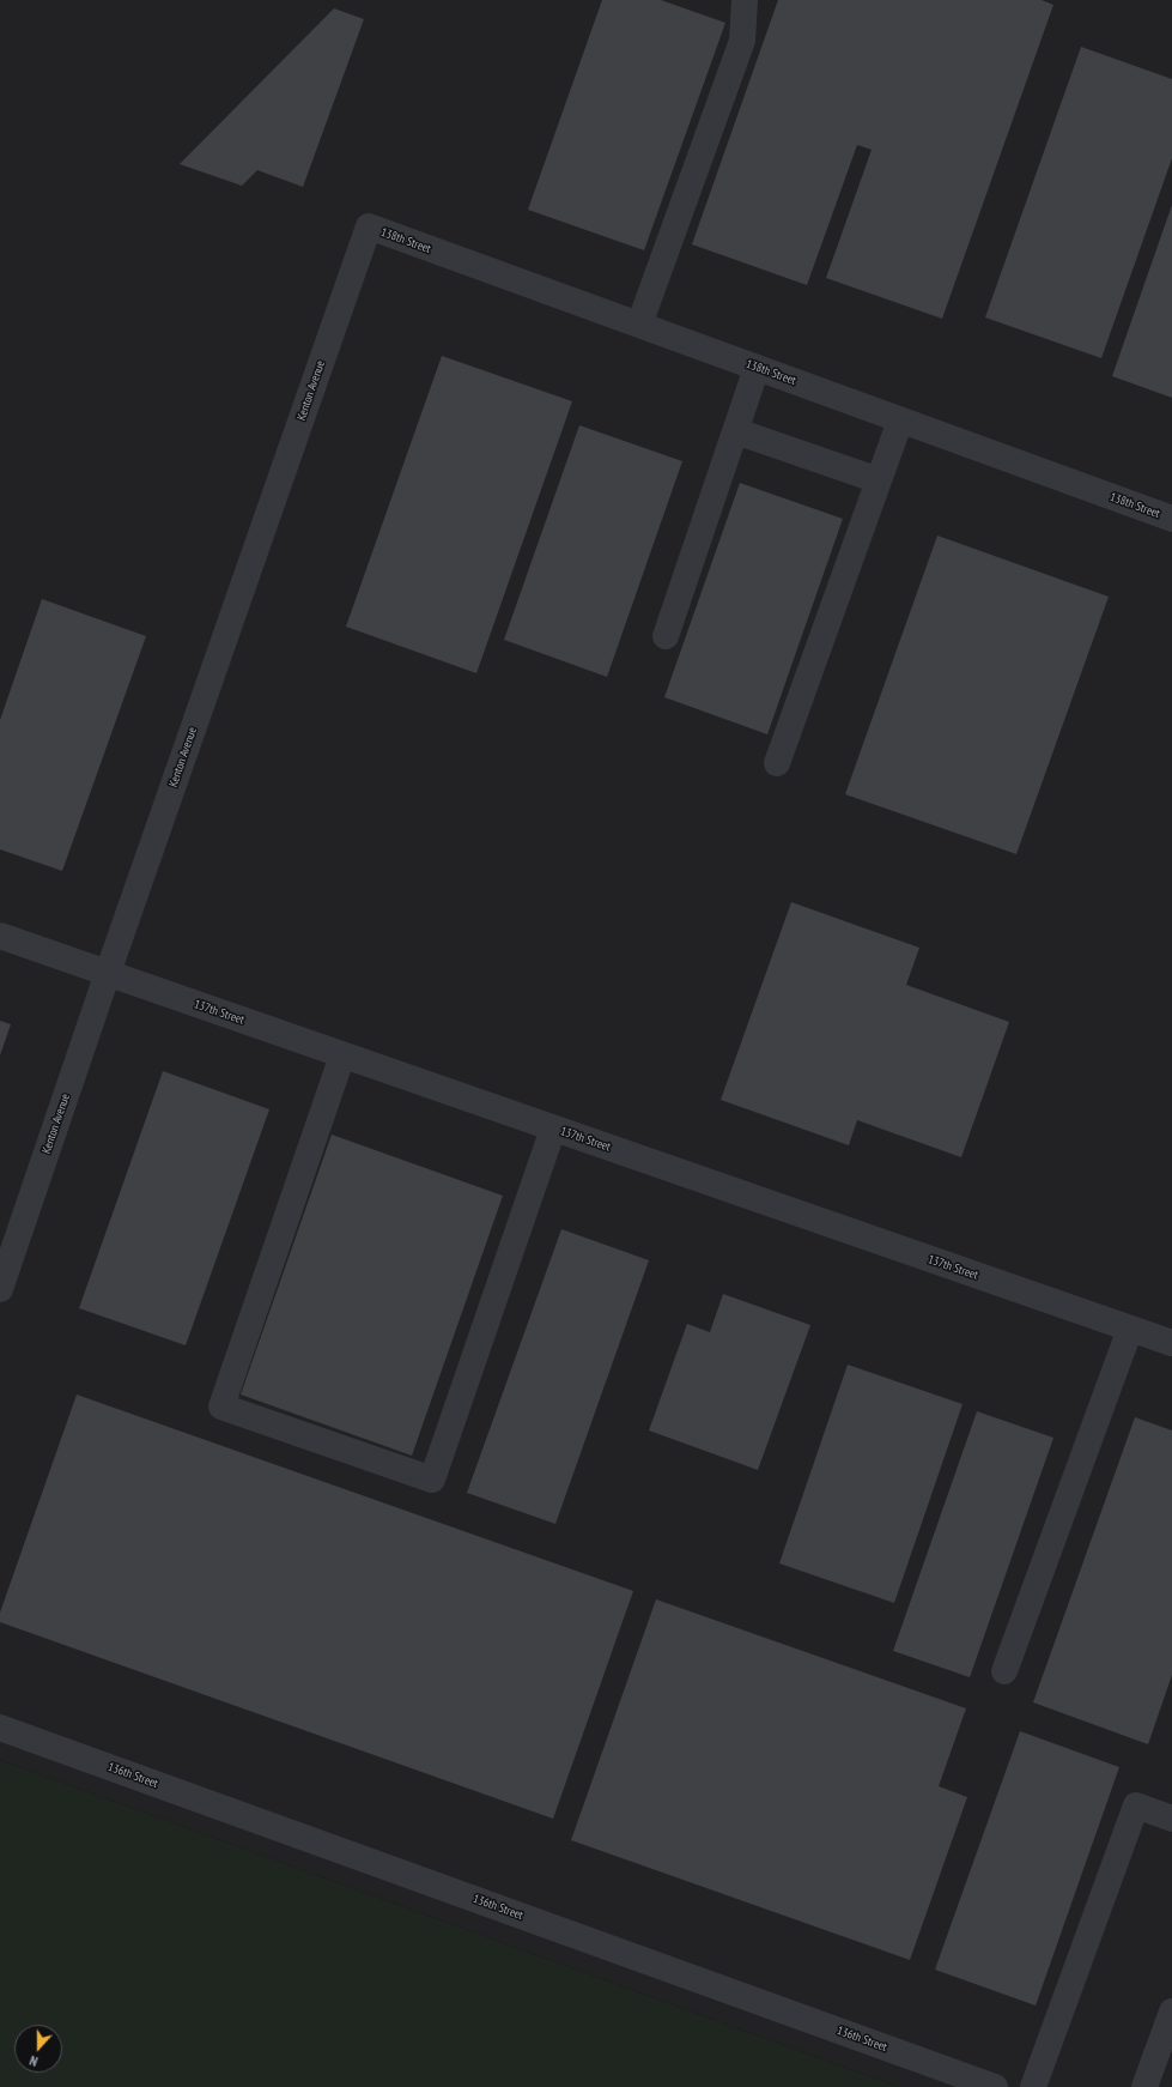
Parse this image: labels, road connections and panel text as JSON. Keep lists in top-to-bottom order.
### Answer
{
  "streets": {
    "street": [
      "138th Street",
      "Kenton Avenue",
      "137th Street",
      "136th Street"
    ]
  },
  "crossings": [
    ["138th Street", "Kenton Avenue"],
    ["Kenton Avenue", "137th Street"]
  ],
  "north": "bottom"
}
